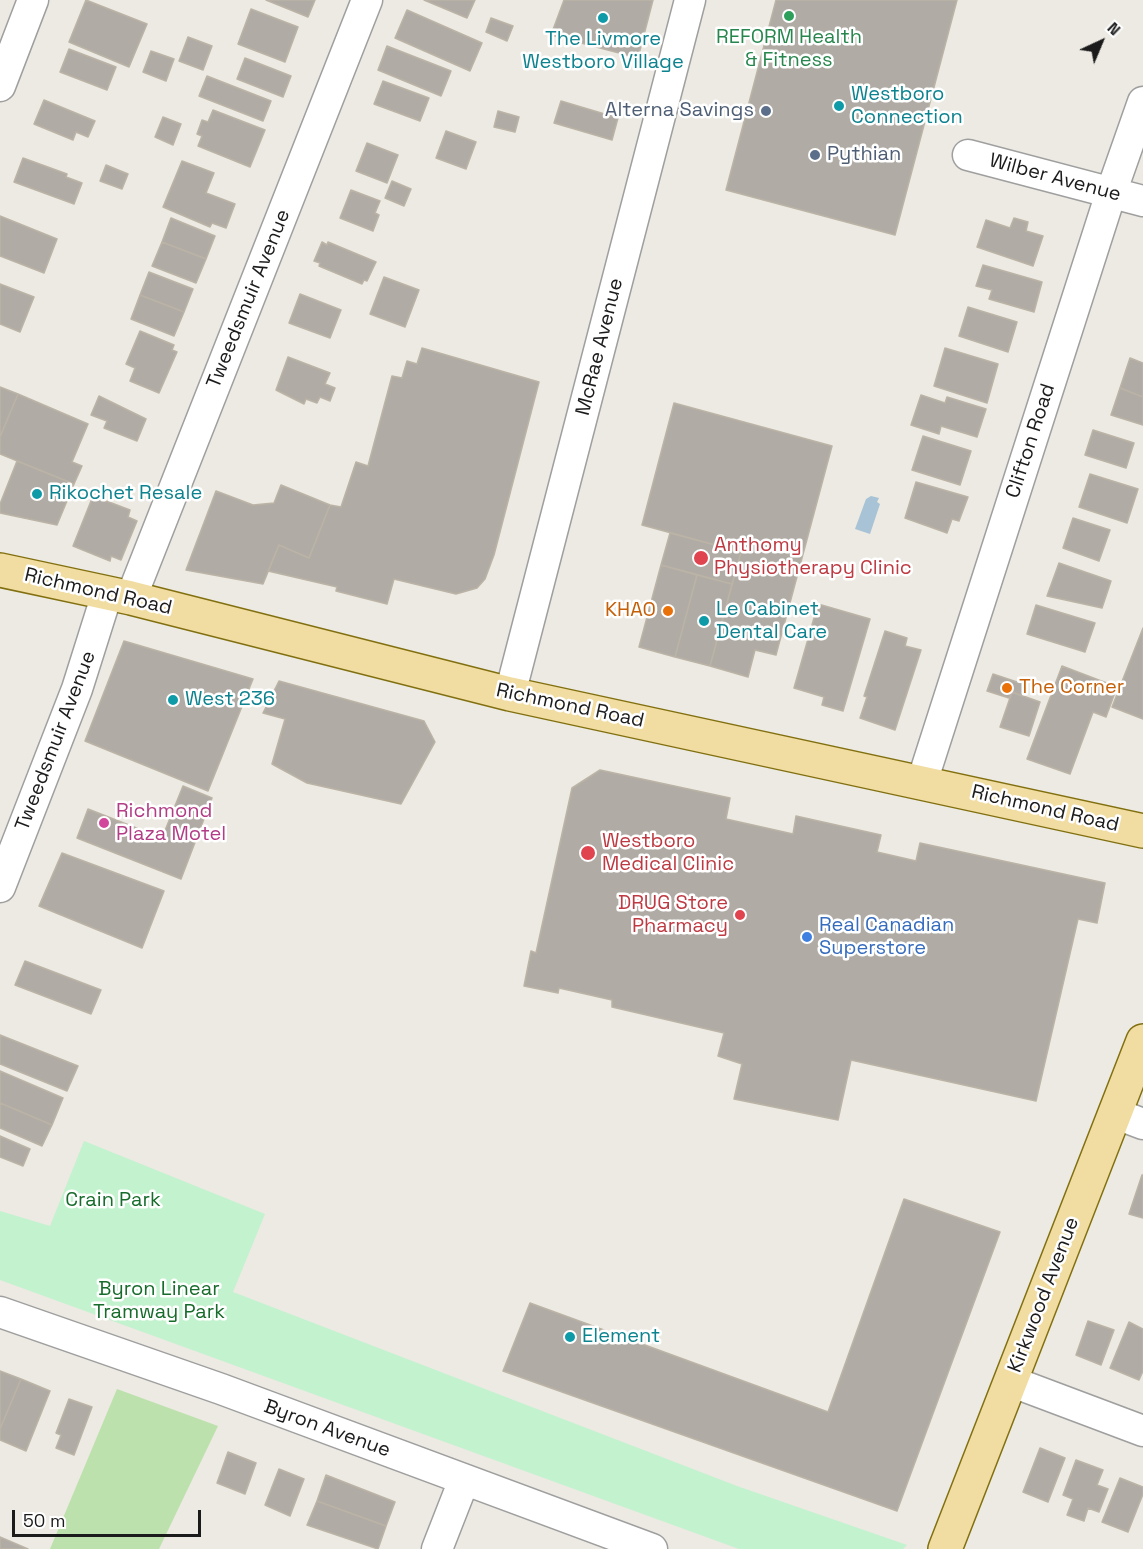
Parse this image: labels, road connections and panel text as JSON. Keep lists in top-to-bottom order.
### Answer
{
  "streets": {
    "main road": ["Richmond Road", "Kirkwood Avenue"],
    "street": [
      "Wilber Avenue",
      "Tweedsmuir Avenue",
      "McRae Avenue",
      "Clifton Road",
      "Byron Avenue"
    ]
  },
  "crossings": [
    ["Wilber Avenue", "Clifton Road"],
    ["Tweedsmuir Avenue", "Richmond Road"],
    ["McRae Avenue", "Richmond Road"],
    ["Clifton Road", "Richmond Road"]
  ],
  "parks": ["Crain Park", "Byron Linear Tramway Park"],
  "places": [
    "REFORM Health & Fitness",
    "The Livmore Westboro Village",
    "Westboro Connection",
    "Alterna Savings",
    "Pythian",
    "Rikochet Resale",
    "Anthomy Physiotherapy Clinic",
    "KHAO",
    "Le Cabinet Dental Care",
    "The Corner",
    "West 236",
    "Richmond Plaza Motel",
    "Westboro Medical Clinic",
    "DRUG Store Pharmacy",
    "Real Canadian Superstore",
    "Element"
  ],
  "scale_bar": "50 m",
  "north": "top right"
}
